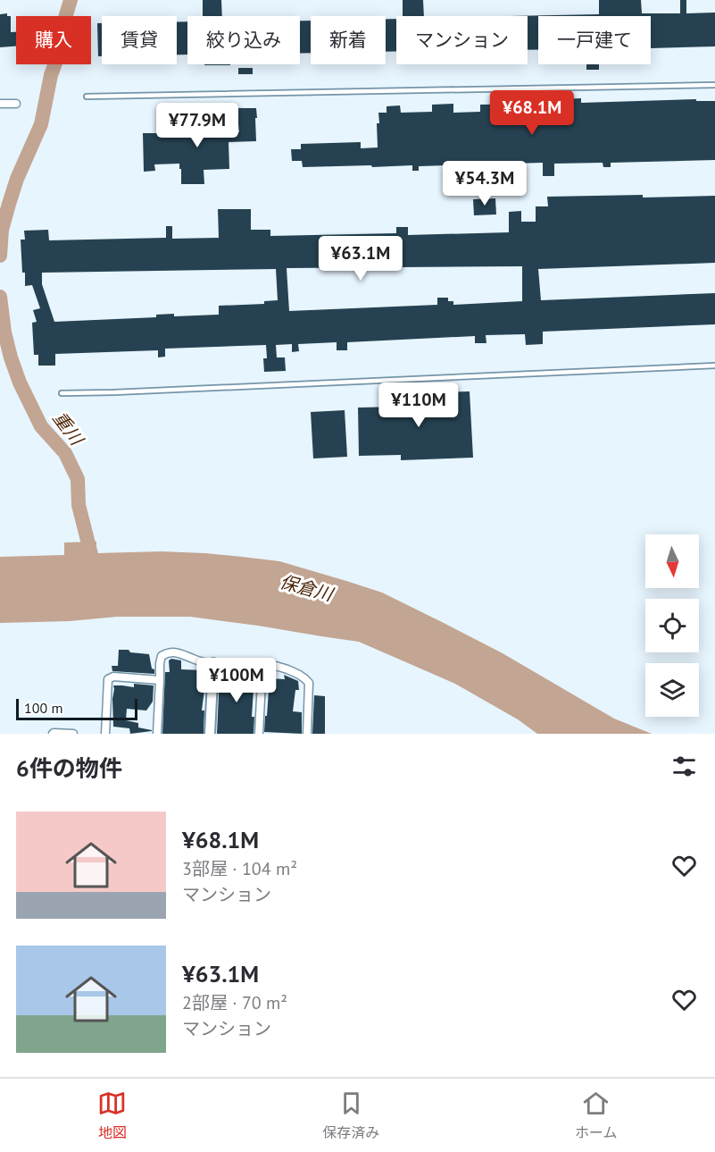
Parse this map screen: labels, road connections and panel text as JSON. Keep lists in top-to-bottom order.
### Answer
{
  "water": ["重川", "保倉川"],
  "scale_bar": "100 m",
  "north": "bottom",
  "page": {
    "chip": [
      "購入",
      "賃貸",
      "絞り込み",
      "新着",
      "マンション",
      "一戸建て"
    ],
    "price": [
      "¥68.1M",
      "¥77.9M",
      "¥54.3M",
      "¥63.1M",
      "¥110M",
      "¥100M"
    ],
    "scale": "100 m",
    "heading": "6件の物件",
    "list": [
      {
        "name": "¥68.1M",
        "note": "3部屋 · 104 m² · マンション"
      },
      {
        "name": "¥63.1M",
        "note": "2部屋 · 70 m² · マンション"
      }
    ],
    "tabs": ["地図", "保存済み", "ホーム"]
  }
}
